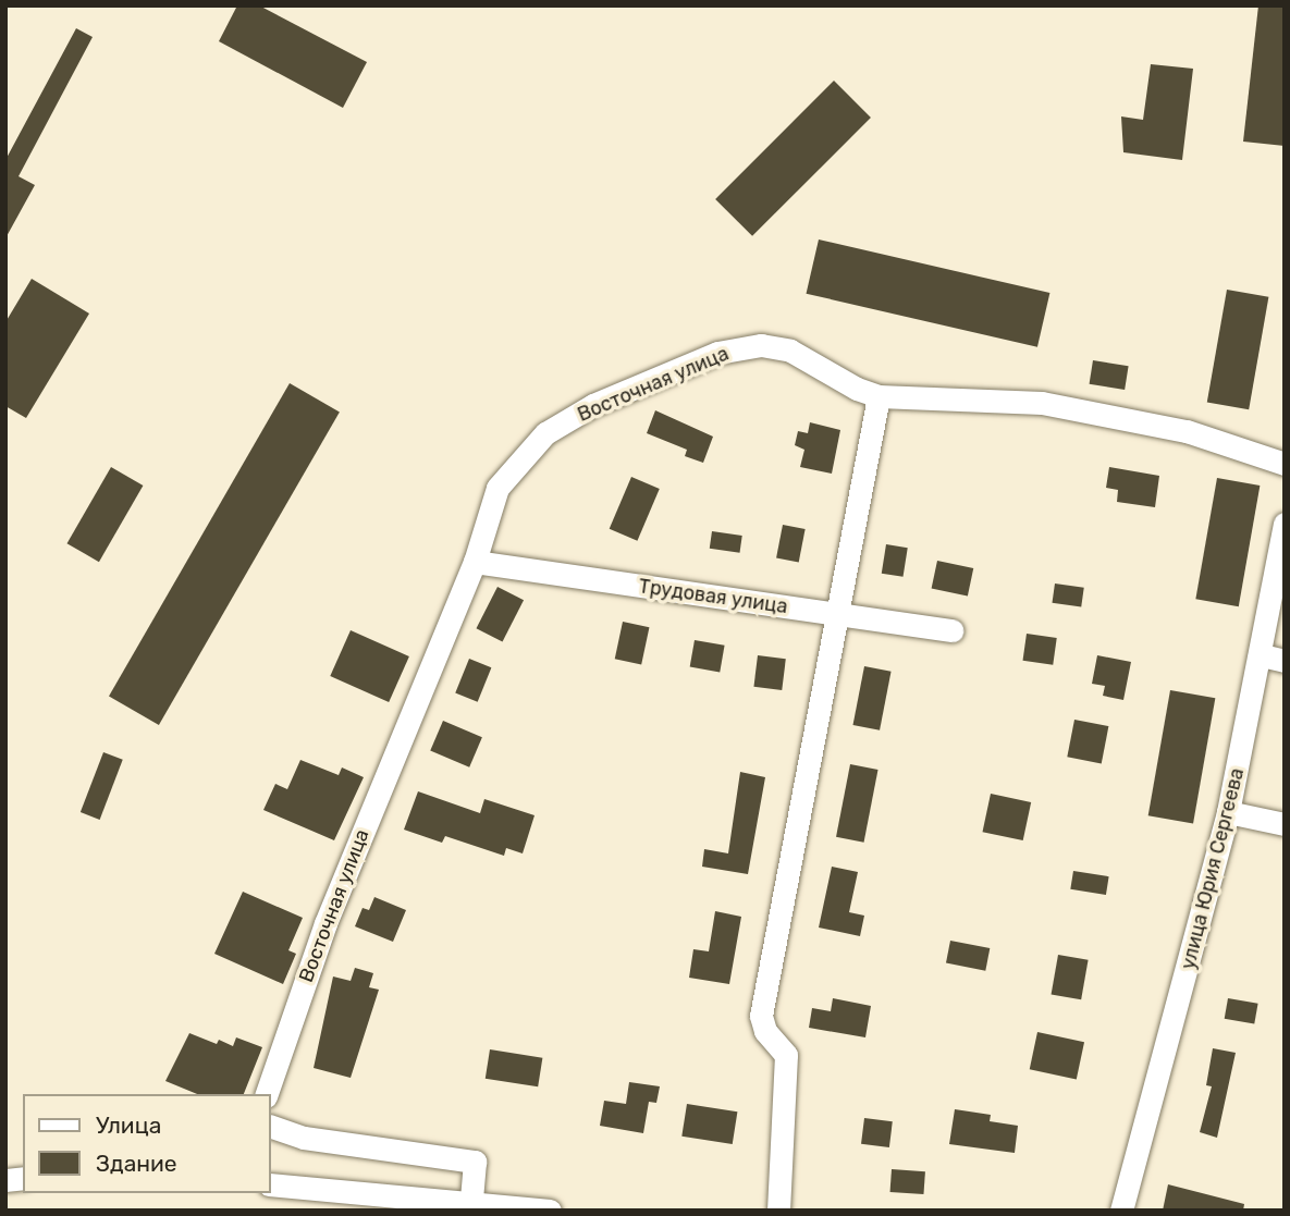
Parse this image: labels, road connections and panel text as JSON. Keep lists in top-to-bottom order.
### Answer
{
  "streets": {
    "street": ["Восточная улица", "Трудовая улица", "улица Юрия Сергеева"]
  },
  "crossings": [
    ["Восточная улица", "Трудовая улица"]
  ],
  "legend": ["Улица", "Здание"]
}
